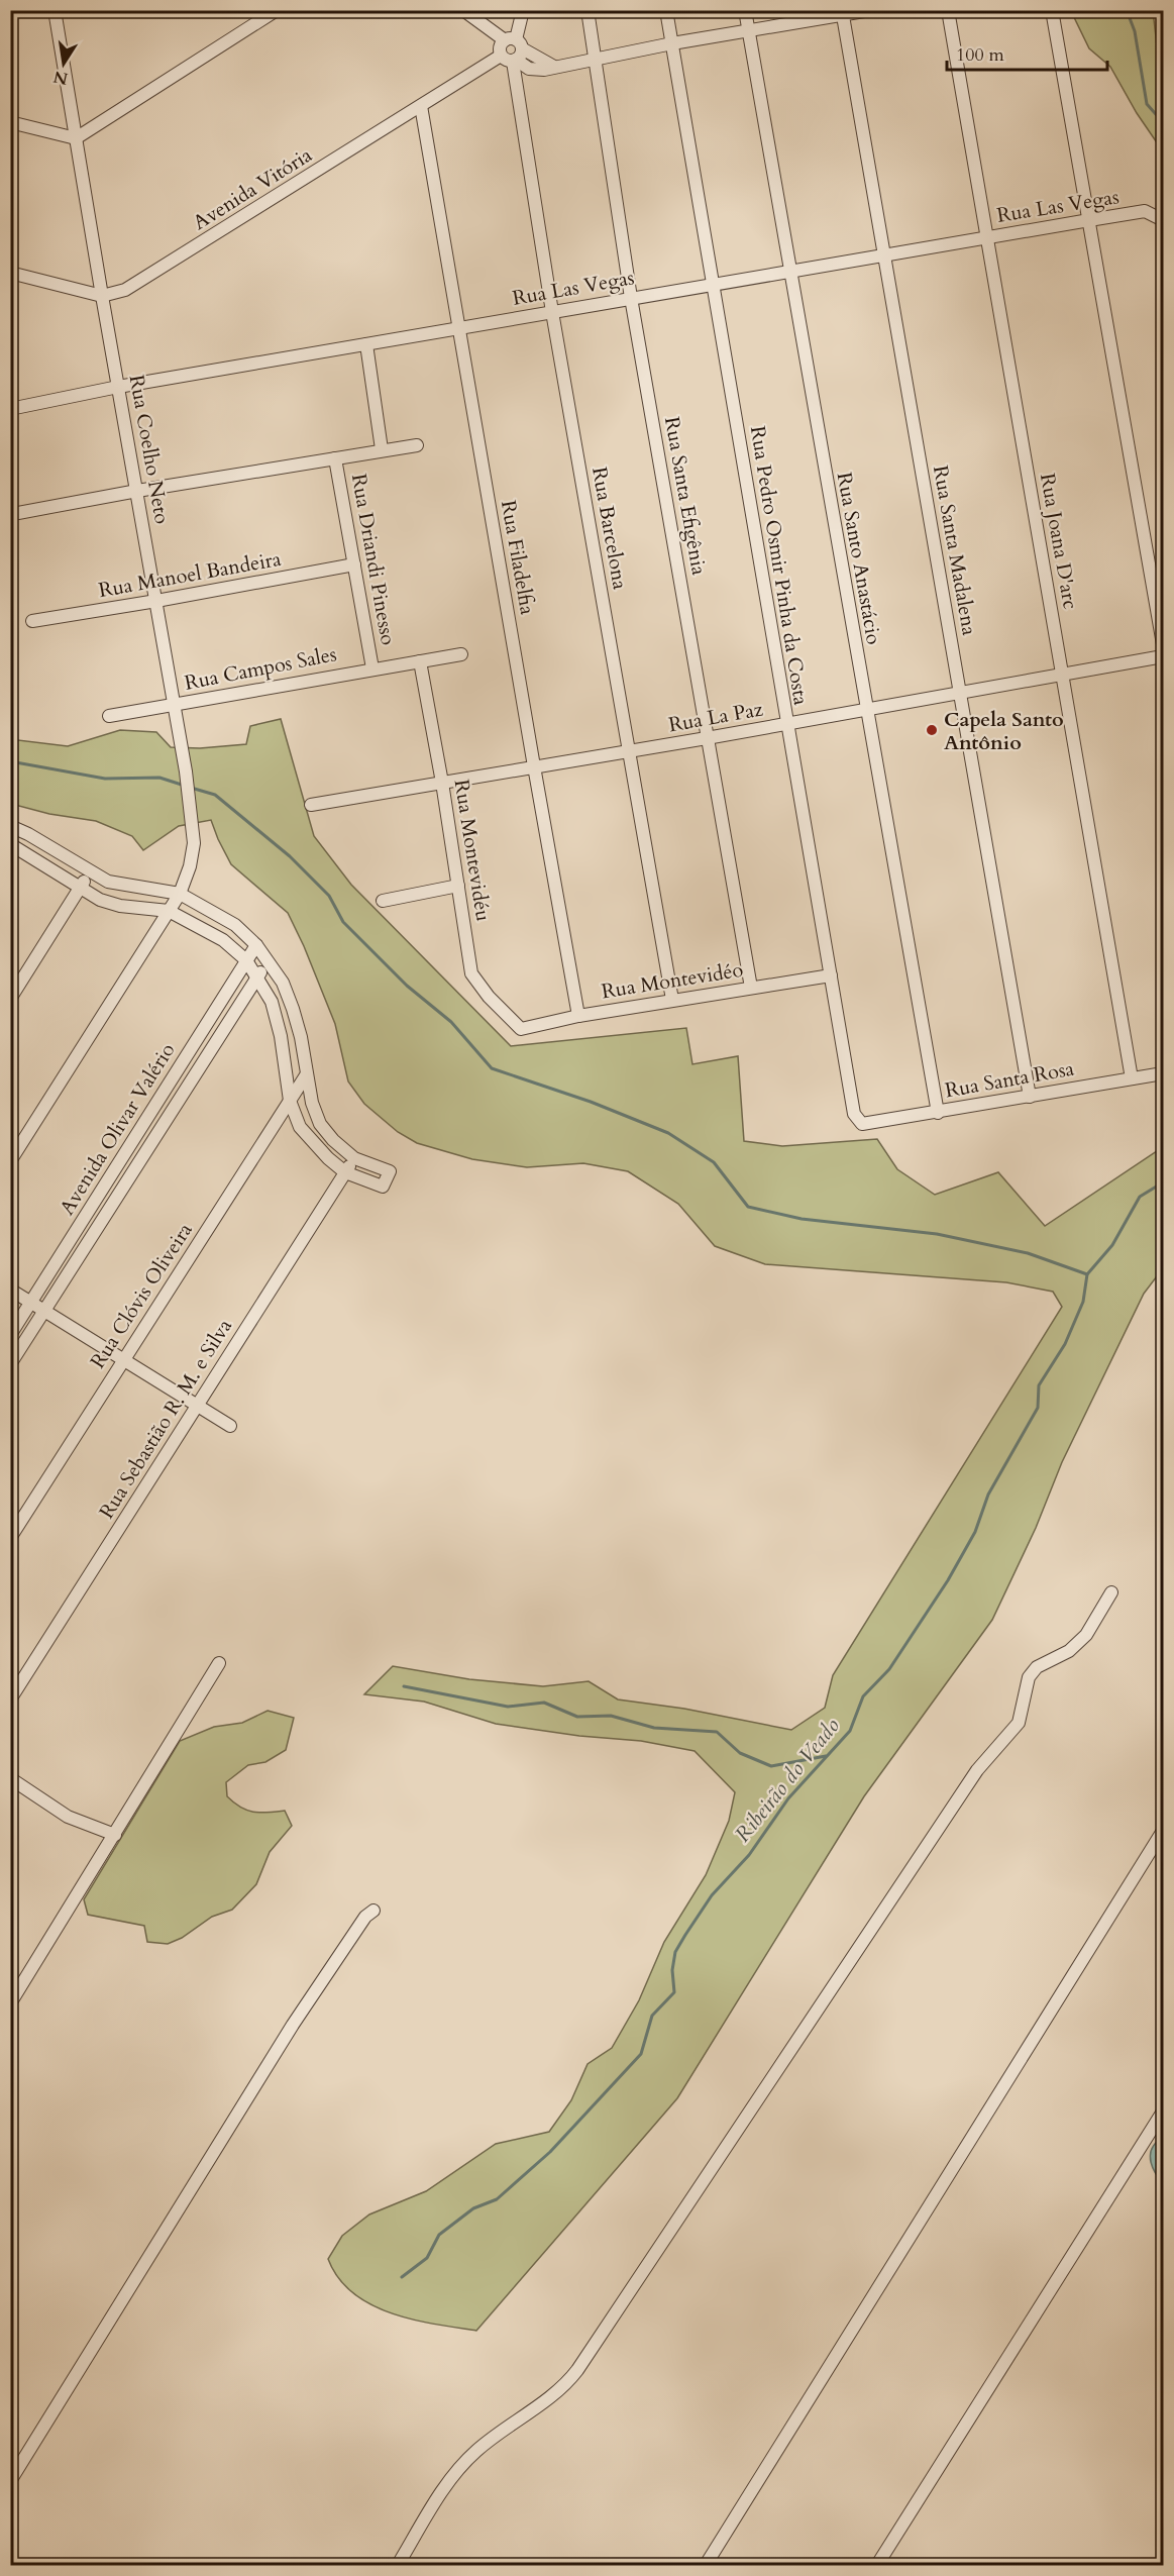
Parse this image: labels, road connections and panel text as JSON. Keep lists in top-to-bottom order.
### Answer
{
  "streets": {
    "street": [
      "Avenida Vitória",
      "Rua Las Vegas",
      "Rua Coelho Neto",
      "Rua Santa Efigênia",
      "Rua Barcelona",
      "Rua Joana D'arc",
      "Rua Santa Madalena",
      "Rua Filadelfia",
      "Rua Santo Anastácio",
      "Rua Driandi Pinesso",
      "Rua Pedro Osmir Pinha da Costa",
      "Rua Manoel Bandeira",
      "Rua Campos Sales",
      "Rua La Paz",
      "Rua Montevidéu",
      "Rua Montevidéo",
      "Rua Santa Rosa",
      "Avenida Olivar Valério",
      "Rua Clóvis Oliveira",
      "Rua Sebastião R. M. e Silva"
    ]
  },
  "crossings": [
    ["Avenida Vitória", "Rua Coelho Neto"],
    ["Avenida Vitória", "Rua Barcelona"],
    ["Avenida Vitória", "Rua Filadelfia"],
    ["Rua Las Vegas", "Rua Coelho Neto"],
    ["Rua Las Vegas", "Rua Santa Efigênia"],
    ["Rua Las Vegas", "Rua Barcelona"],
    ["Rua Las Vegas", "Rua Joana D'arc"],
    ["Rua Las Vegas", "Rua Santa Madalena"],
    ["Rua Las Vegas", "Rua Filadelfia"],
    ["Rua Las Vegas", "Rua Santo Anastácio"],
    ["Rua Las Vegas", "Rua Pedro Osmir Pinha da Costa"],
    ["Rua Coelho Neto", "Rua Manoel Bandeira"],
    ["Rua Coelho Neto", "Rua Campos Sales"],
    ["Rua Santa Efigênia", "Rua La Paz"],
    ["Rua Santa Efigênia", "Rua Montevidéo"],
    ["Rua Barcelona", "Rua La Paz"],
    ["Rua Barcelona", "Rua Montevidéo"],
    ["Rua Joana D'arc", "Rua La Paz"],
    ["Rua Joana D'arc", "Rua Santa Rosa"],
    ["Rua Santa Madalena", "Rua La Paz"],
    ["Rua Santa Madalena", "Rua Santa Rosa"],
    ["Rua Filadelfia", "Rua La Paz"],
    ["Rua Filadelfia", "Rua Montevidéo"],
    ["Rua Santo Anastácio", "Rua La Paz"],
    ["Rua Santo Anastácio", "Rua Santa Rosa"],
    ["Rua Driandi Pinesso", "Rua Manoel Bandeira"],
    ["Rua Driandi Pinesso", "Rua Campos Sales"],
    ["Rua Pedro Osmir Pinha da Costa", "Rua La Paz"],
    ["Rua Pedro Osmir Pinha da Costa", "Rua Montevidéo"],
    ["Rua Pedro Osmir Pinha da Costa", "Rua Santa Rosa"],
    ["Rua Campos Sales", "Rua Montevidéu"],
    ["Rua La Paz", "Rua Montevidéu"],
    ["Rua Montevidéu", "Rua Montevidéo"]
  ],
  "water": ["Ribeirão do Veado"],
  "places": ["Capela Santo Antônio"],
  "scale_bar": "100 m",
  "north": "bottom"
}
